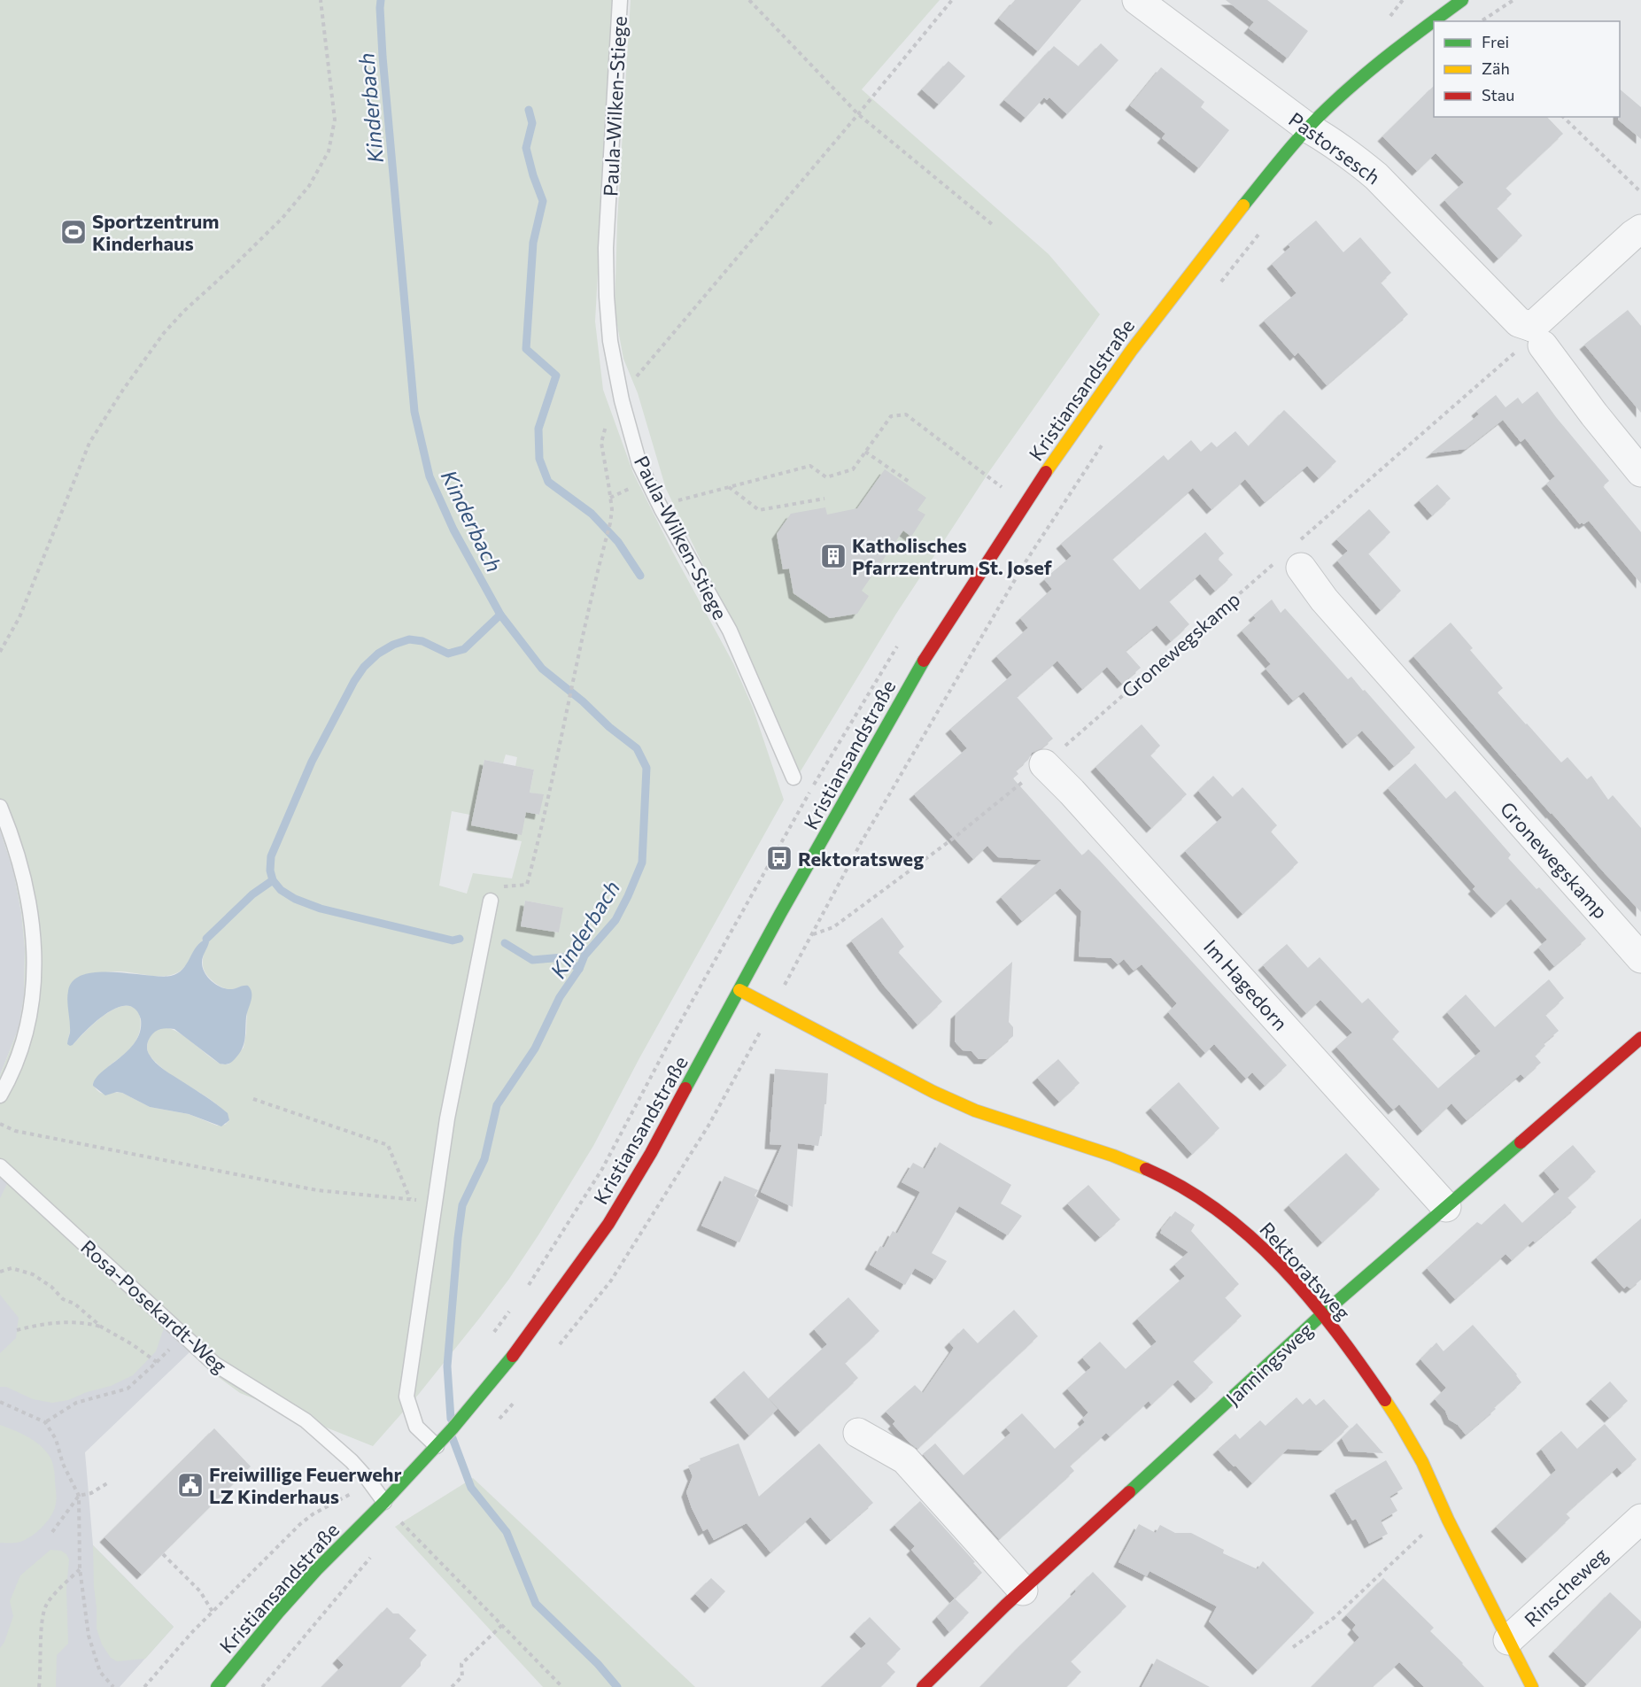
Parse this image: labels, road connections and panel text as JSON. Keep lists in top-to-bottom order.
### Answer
{
  "streets": {
    "street": [
      "Pastorsesch",
      "Kristiansandstraße",
      "Gronewegskamp",
      "Im Hagedorn",
      "Rektoratsweg",
      "Janningsweg",
      "Rinscheweg"
    ],
    "lane": ["Paula-Wilken-Stiege", "Rosa-Posekardt-Weg"]
  },
  "crossings": [
    ["Pastorsesch", "Kristiansandstraße"],
    ["Pastorsesch", "Gronewegskamp"],
    ["Kristiansandstraße", "Rektoratsweg"],
    ["Kristiansandstraße", "Rosa-Posekardt-Weg"],
    ["Gronewegskamp", "Im Hagedorn"],
    ["Im Hagedorn", "Janningsweg"],
    ["Rektoratsweg", "Janningsweg"],
    ["Rektoratsweg", "Rinscheweg"]
  ],
  "water": ["Kinderbach"],
  "places": {
    "sports": ["Sportzentrum Kinderhaus"],
    "building": ["Katholisches Pfarrzentrum St. Josef"],
    "bus stop": ["Rektoratsweg"],
    "public building": ["Freiwillige Feuerwehr LZ Kinderhaus"]
  },
  "legend": ["Frei", "Zäh", "Stau"]
}
